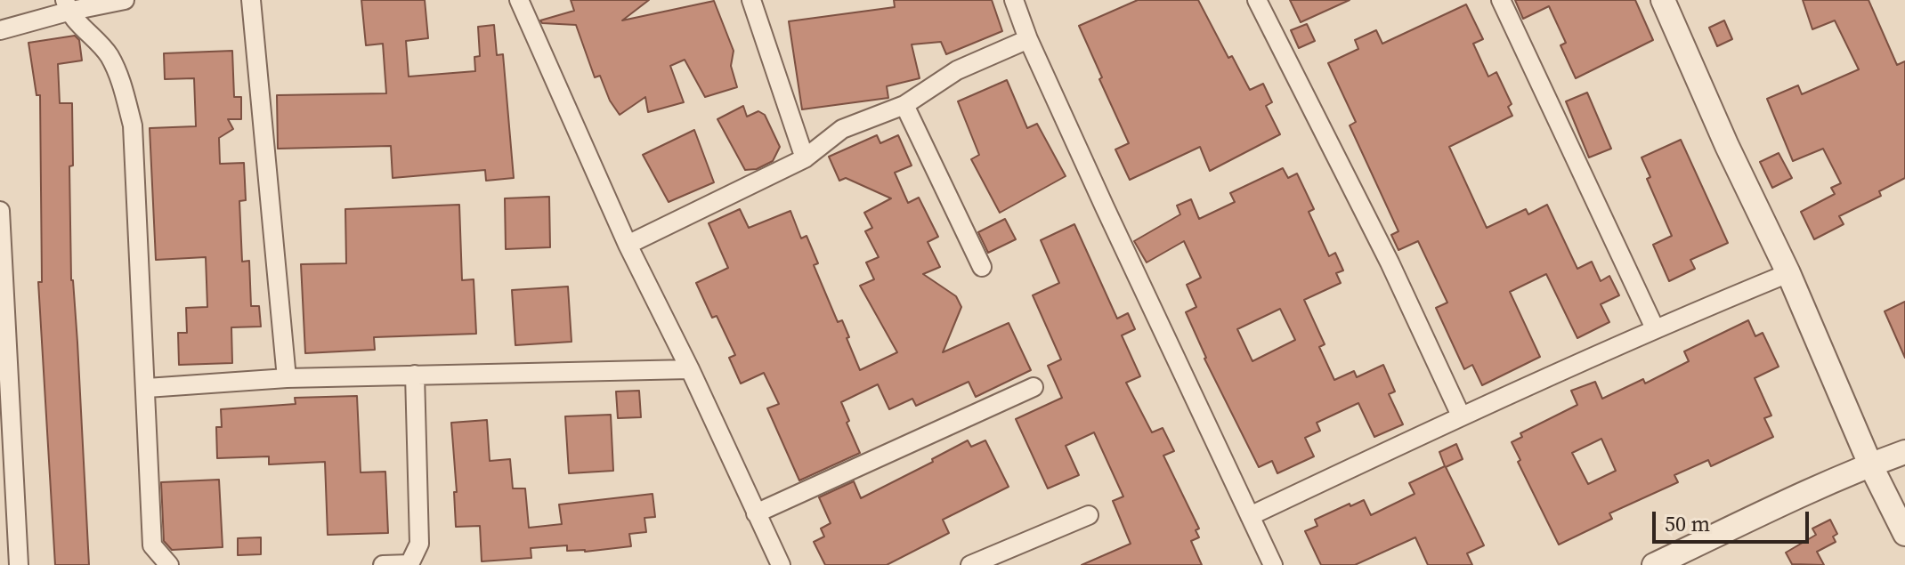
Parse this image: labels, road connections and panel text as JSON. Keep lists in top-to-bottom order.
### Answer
{
  "scale_bar": "50 m"
}
